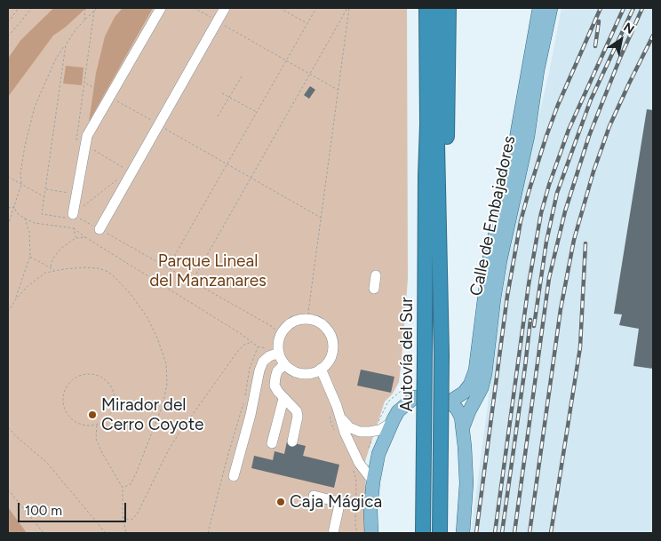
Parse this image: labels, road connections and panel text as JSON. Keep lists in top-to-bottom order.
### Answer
{
  "streets": {
    "highway": ["Autovía del Sur"],
    "main road": ["Calle de Embajadores"]
  },
  "parks": ["Parque Lineal del Manzanares"],
  "places": ["Mirador del Cerro Coyote", "Caja Mágica"],
  "scale_bar": "100 m",
  "north": "top right"
}
